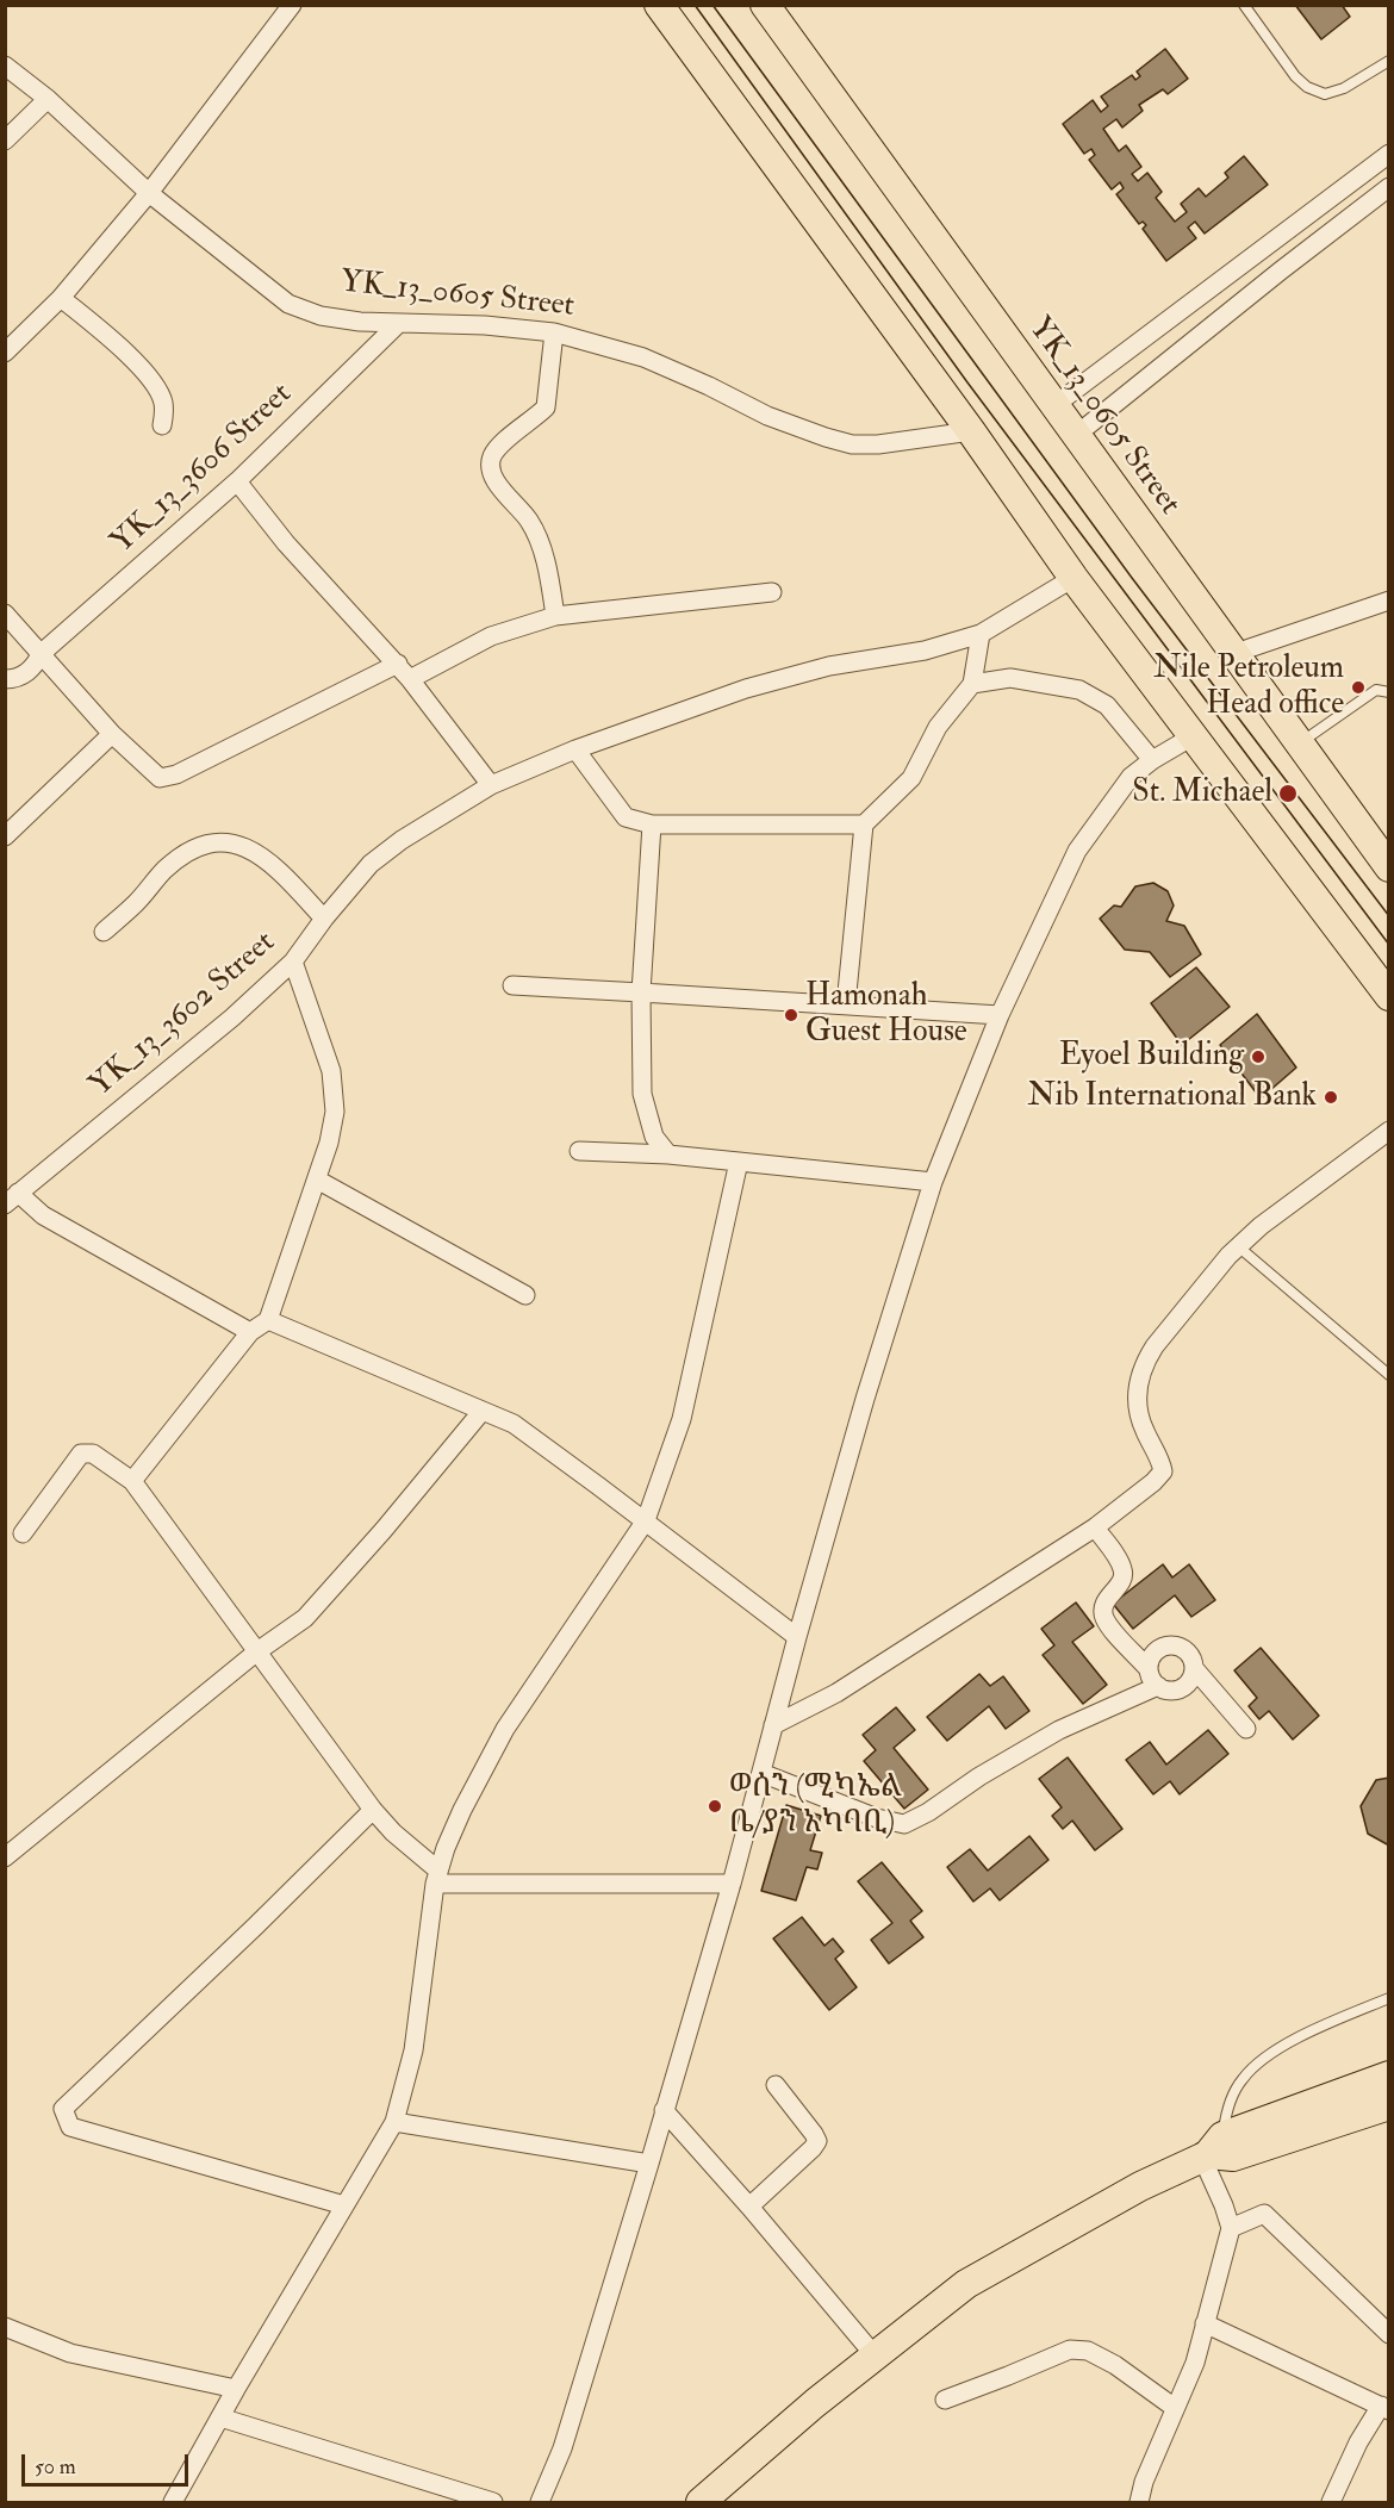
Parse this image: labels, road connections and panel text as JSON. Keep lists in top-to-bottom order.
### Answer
{
  "streets": {
    "main road": ["YK_13_0605 Street"],
    "street": ["YK_13_3606 Street", "YK_13_3602 Street"]
  },
  "crossings": [
    ["YK_13_0605 Street", "YK_13_3606 Street"]
  ],
  "places": [
    "Nile Petroleum Head office",
    "St. Michael",
    "Hamonah Guest House",
    "Eyoel Building",
    "Nib International Bank",
    "ወሰን (ሚካኤል ቤ/ያን አካባቢ)"
  ],
  "scale_bar": "50 m"
}
